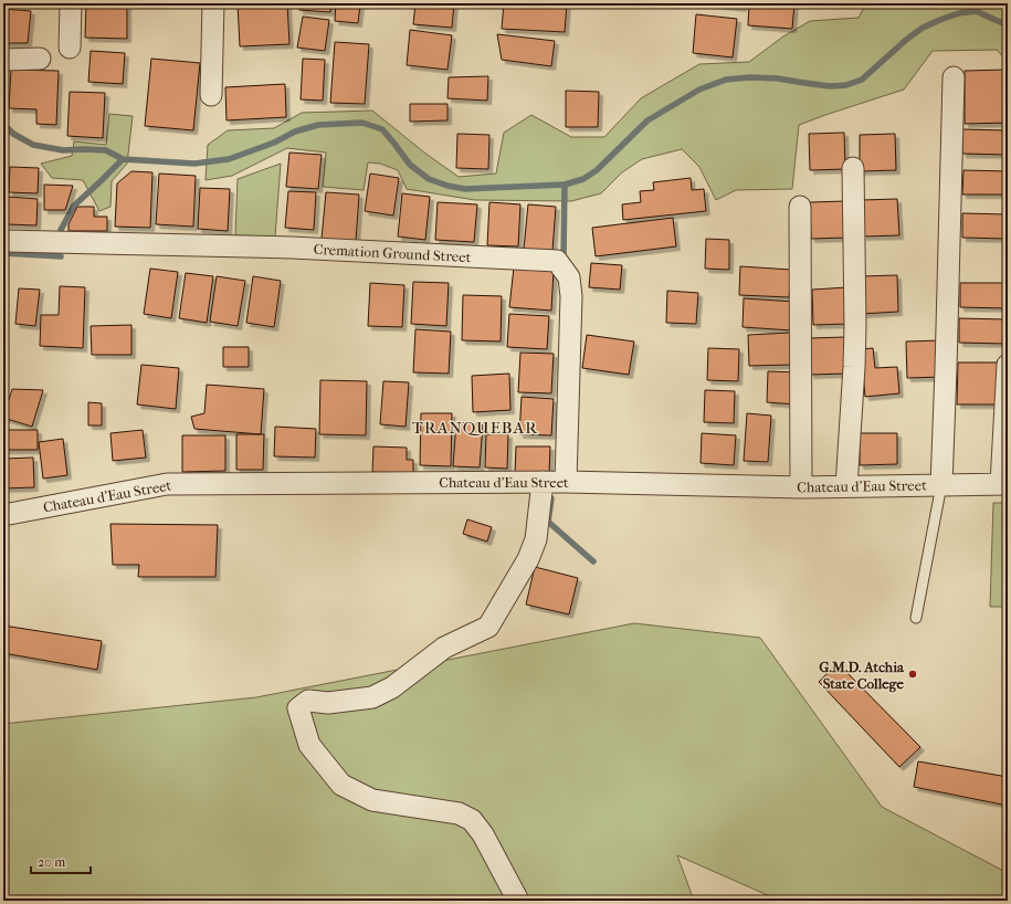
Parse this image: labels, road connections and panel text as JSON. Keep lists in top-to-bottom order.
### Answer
{
  "streets": {
    "street": ["Cremation Ground Street", "Chateau d'Eau Street"]
  },
  "crossings": [
    ["Cremation Ground Street", "Chateau d'Eau Street"]
  ],
  "districts": ["TRANQUEBAR"],
  "places": ["G.M.D. Atchia State College"],
  "scale_bar": "20 m"
}
